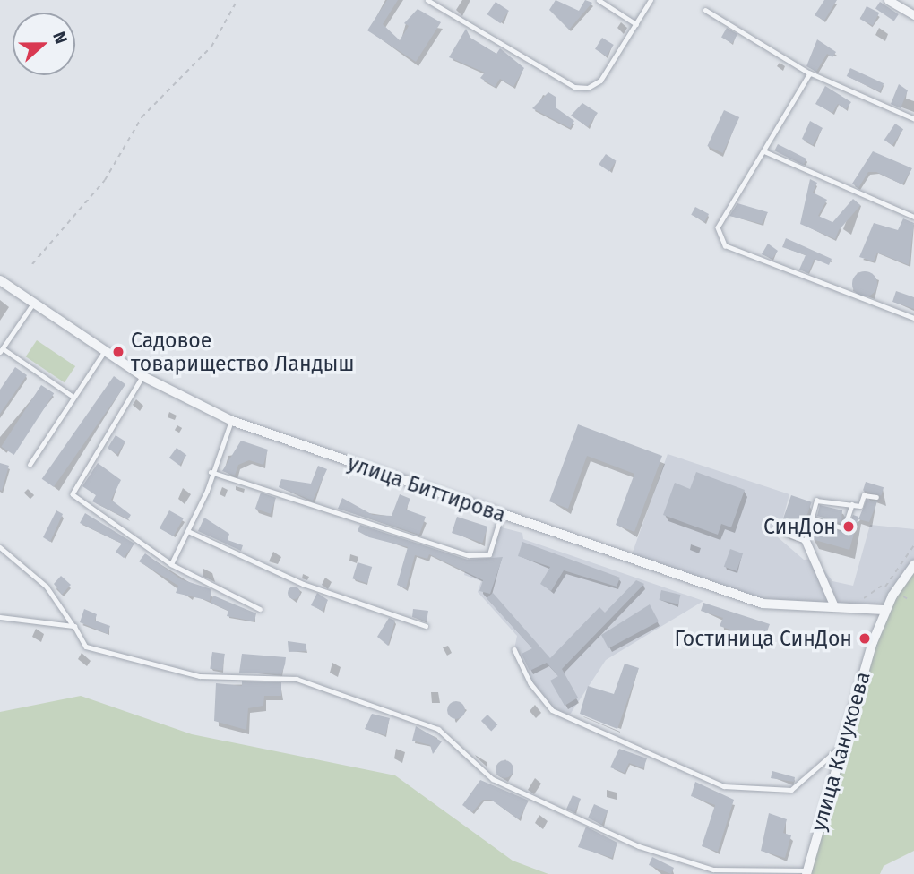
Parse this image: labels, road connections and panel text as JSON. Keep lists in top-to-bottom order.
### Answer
{
  "streets": {
    "street": ["улица Биттирова", "улица Канукоева"]
  },
  "crossings": [
    ["улица Биттирова", "улица Канукоева"]
  ],
  "places": ["Садовое товарищество Ландыш", "СинДон", "Гостиница СинДон"],
  "north": "right"
}
